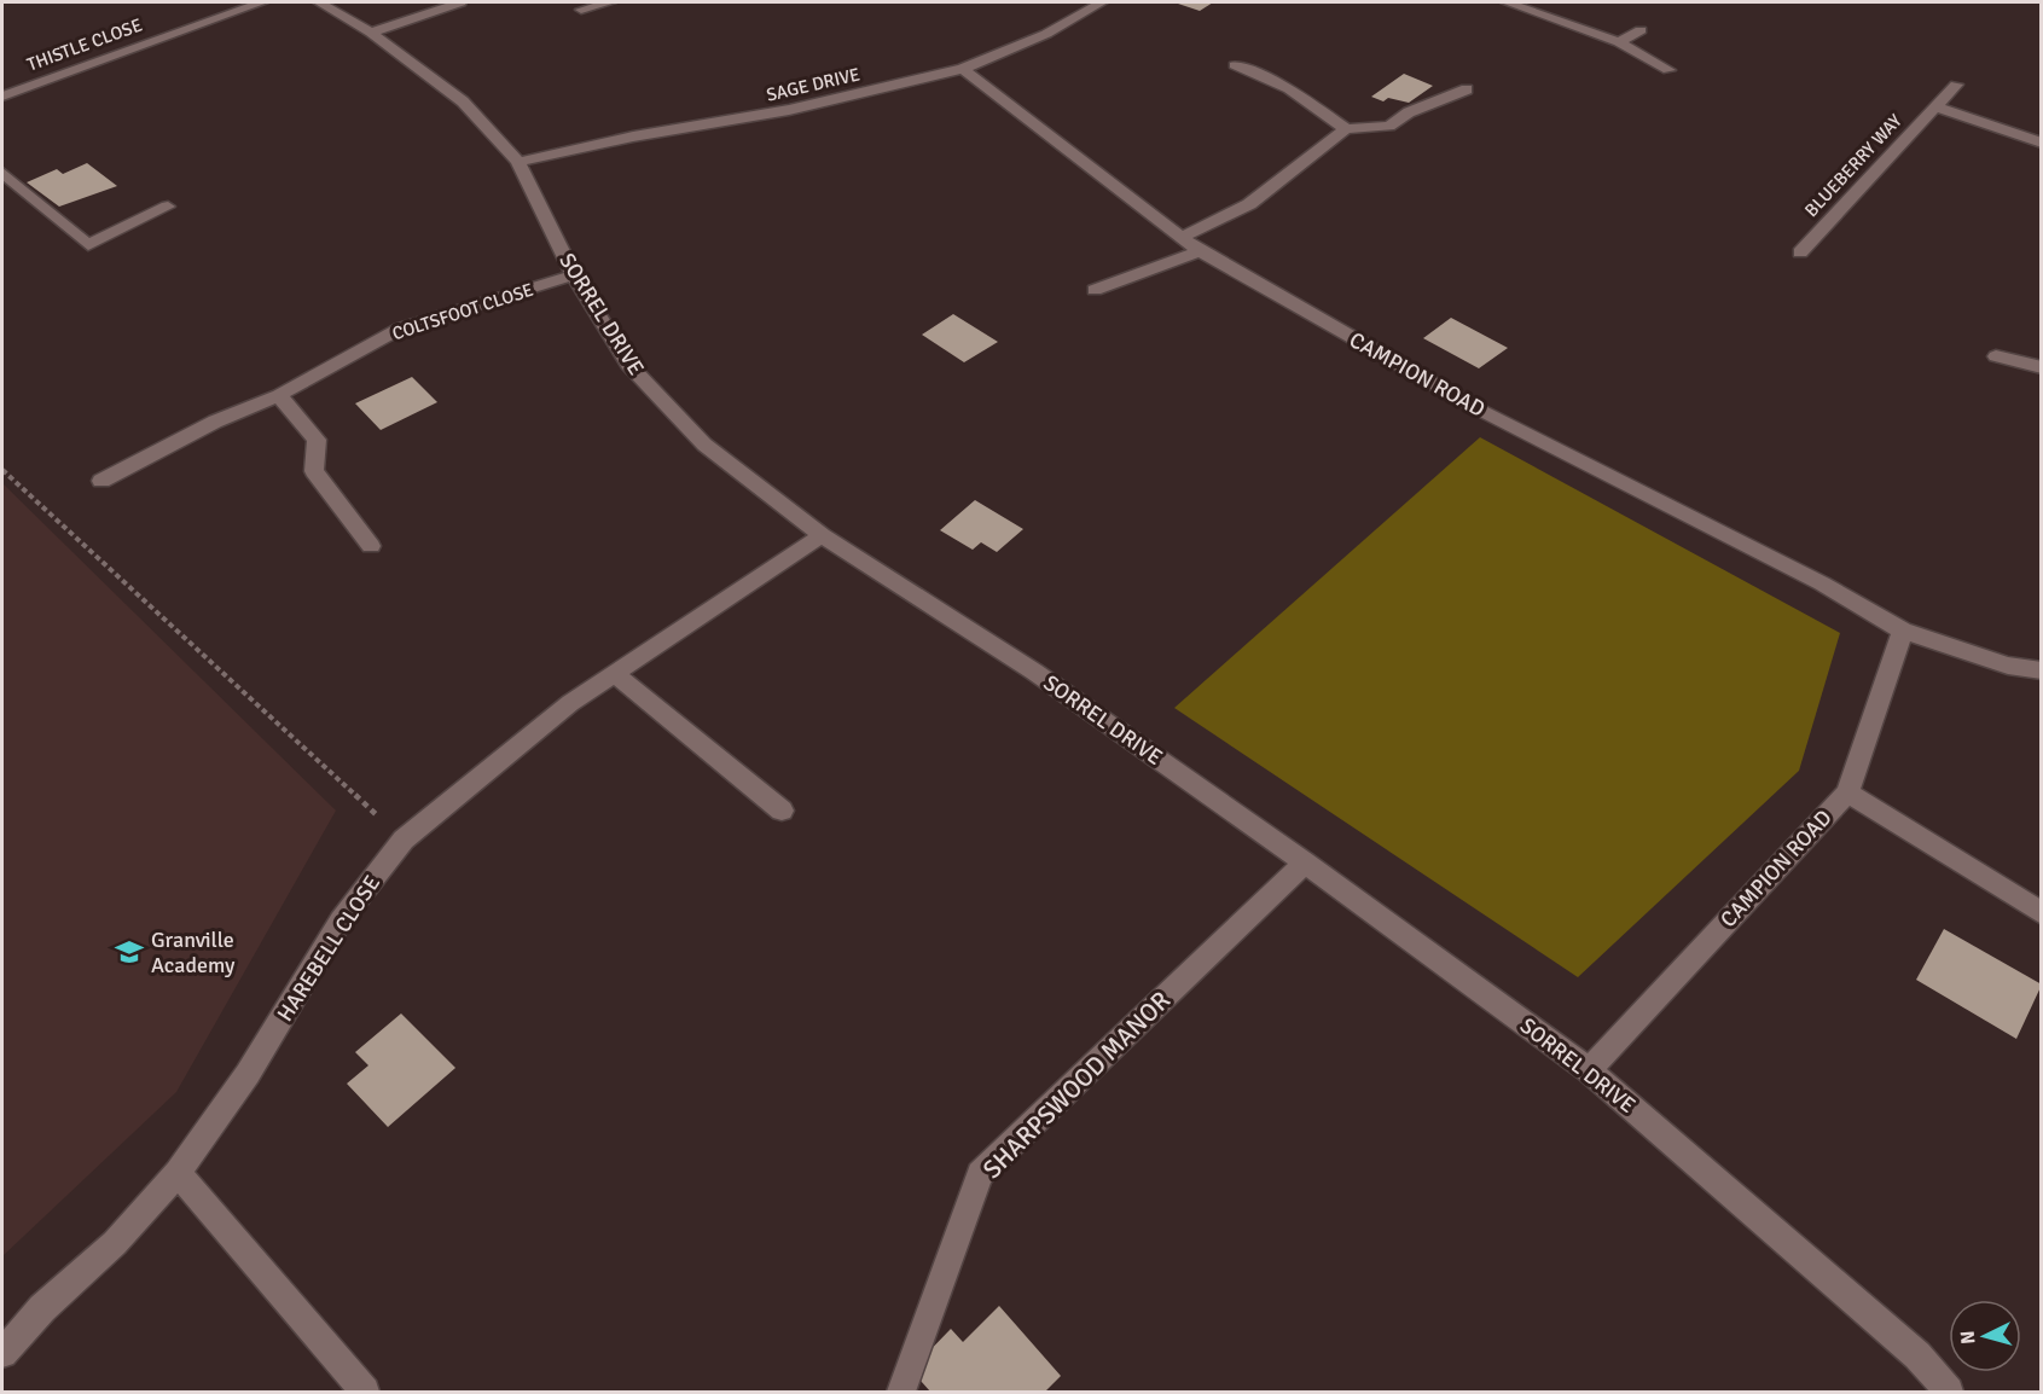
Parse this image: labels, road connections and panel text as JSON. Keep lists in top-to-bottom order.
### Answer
{
  "streets": {
    "street": [
      "THISTLE CLOSE",
      "SAGE DRIVE",
      "BLUEBERRY WAY",
      "COLTSFOOT CLOSE",
      "SORREL DRIVE",
      "CAMPION ROAD",
      "HAREBELL CLOSE",
      "SHARPSWOOD MANOR"
    ]
  },
  "crossings": [
    ["SAGE DRIVE", "SORREL DRIVE"],
    ["SAGE DRIVE", "CAMPION ROAD"],
    ["COLTSFOOT CLOSE", "SORREL DRIVE"],
    ["SORREL DRIVE", "CAMPION ROAD"],
    ["SORREL DRIVE", "HAREBELL CLOSE"],
    ["SORREL DRIVE", "SHARPSWOOD MANOR"]
  ],
  "places": {
    "school or university": ["Granville Academy"]
  },
  "north": "left"
}
